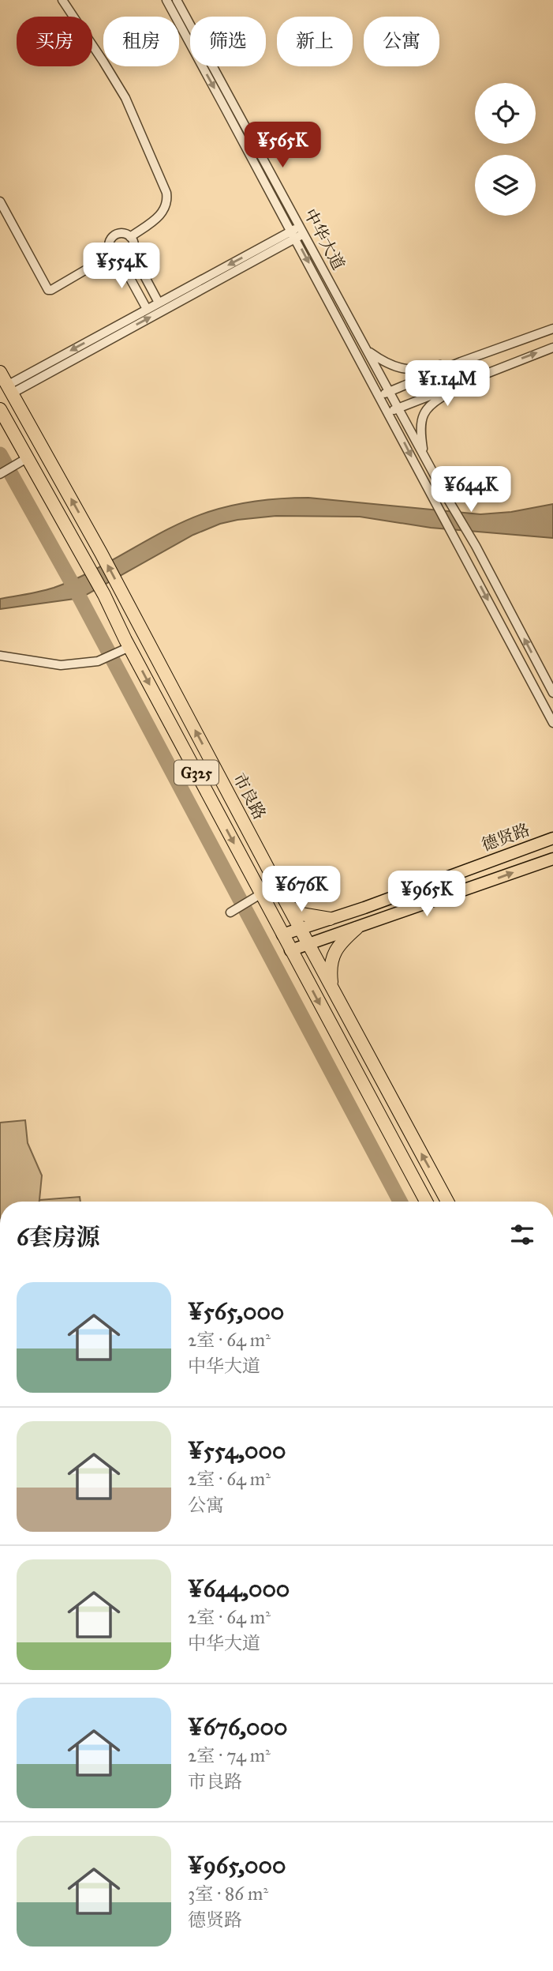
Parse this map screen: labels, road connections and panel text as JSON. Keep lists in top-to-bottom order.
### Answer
{
  "streets": {
    "highway": ["G325", "市良路"],
    "main road": ["德贤路"],
    "street": ["中华大道"]
  },
  "crossings": [
    ["G325", "德贤路"],
    ["市良路", "德贤路"]
  ],
  "page": {
    "chip": [
      "买房",
      "租房",
      "筛选",
      "新上",
      "公寓"
    ],
    "price": [
      "¥565K",
      "¥554K",
      "¥1.14M",
      "¥644K",
      "¥676K",
      "¥965K"
    ],
    "heading": "6套房源",
    "list": [
      {
        "name": "¥565,000",
        "note": "2室 · 64 m² · 中华大道"
      },
      {
        "name": "¥554,000",
        "note": "2室 · 64 m² · 公寓"
      },
      {
        "name": "¥644,000",
        "note": "2室 · 64 m² · 中华大道"
      },
      {
        "name": "¥676,000",
        "note": "2室 · 74 m² · 市良路"
      },
      {
        "name": "¥965,000",
        "note": "3室 · 86 m² · 德贤路"
      }
    ]
  }
}
